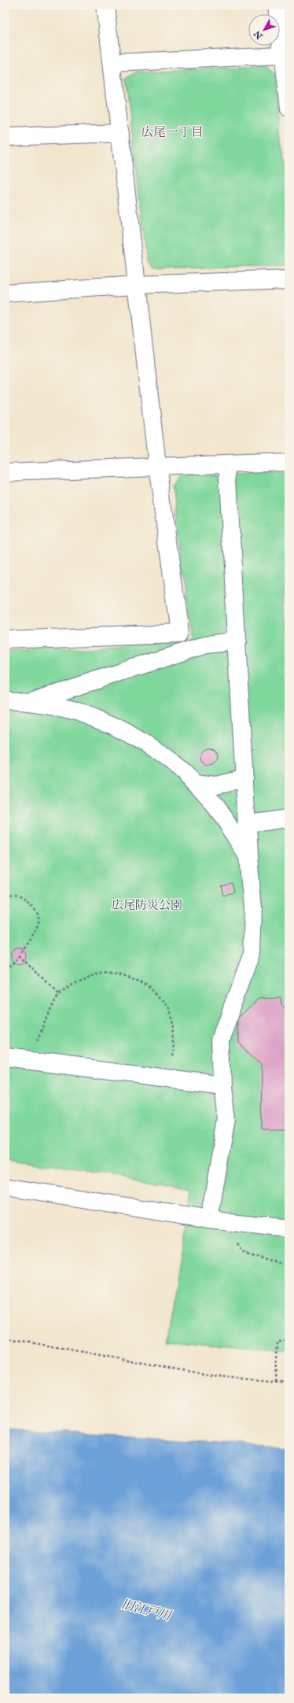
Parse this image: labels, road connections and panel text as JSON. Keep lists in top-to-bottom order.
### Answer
{
  "districts": ["広尾一丁目"],
  "water": ["旧江戸川"],
  "parks": ["広尾防災公園"],
  "north": "bottom left"
}
